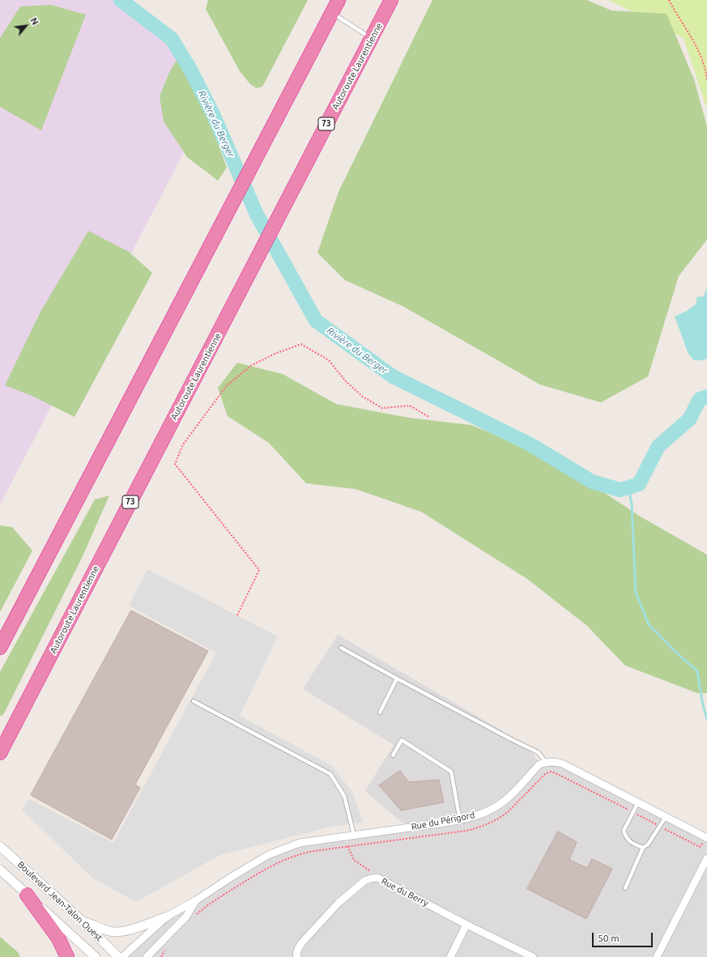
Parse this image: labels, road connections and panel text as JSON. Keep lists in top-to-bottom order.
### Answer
{
  "streets": {
    "highway": ["Autoroute Laurentienne", "73"],
    "street": ["Rue du Périgord", "Rue du Berry", "Boulevard Jean-Talon Ouest"]
  },
  "water": ["Rivière du Berger"],
  "scale_bar": "50 m",
  "north": "top right"
}
